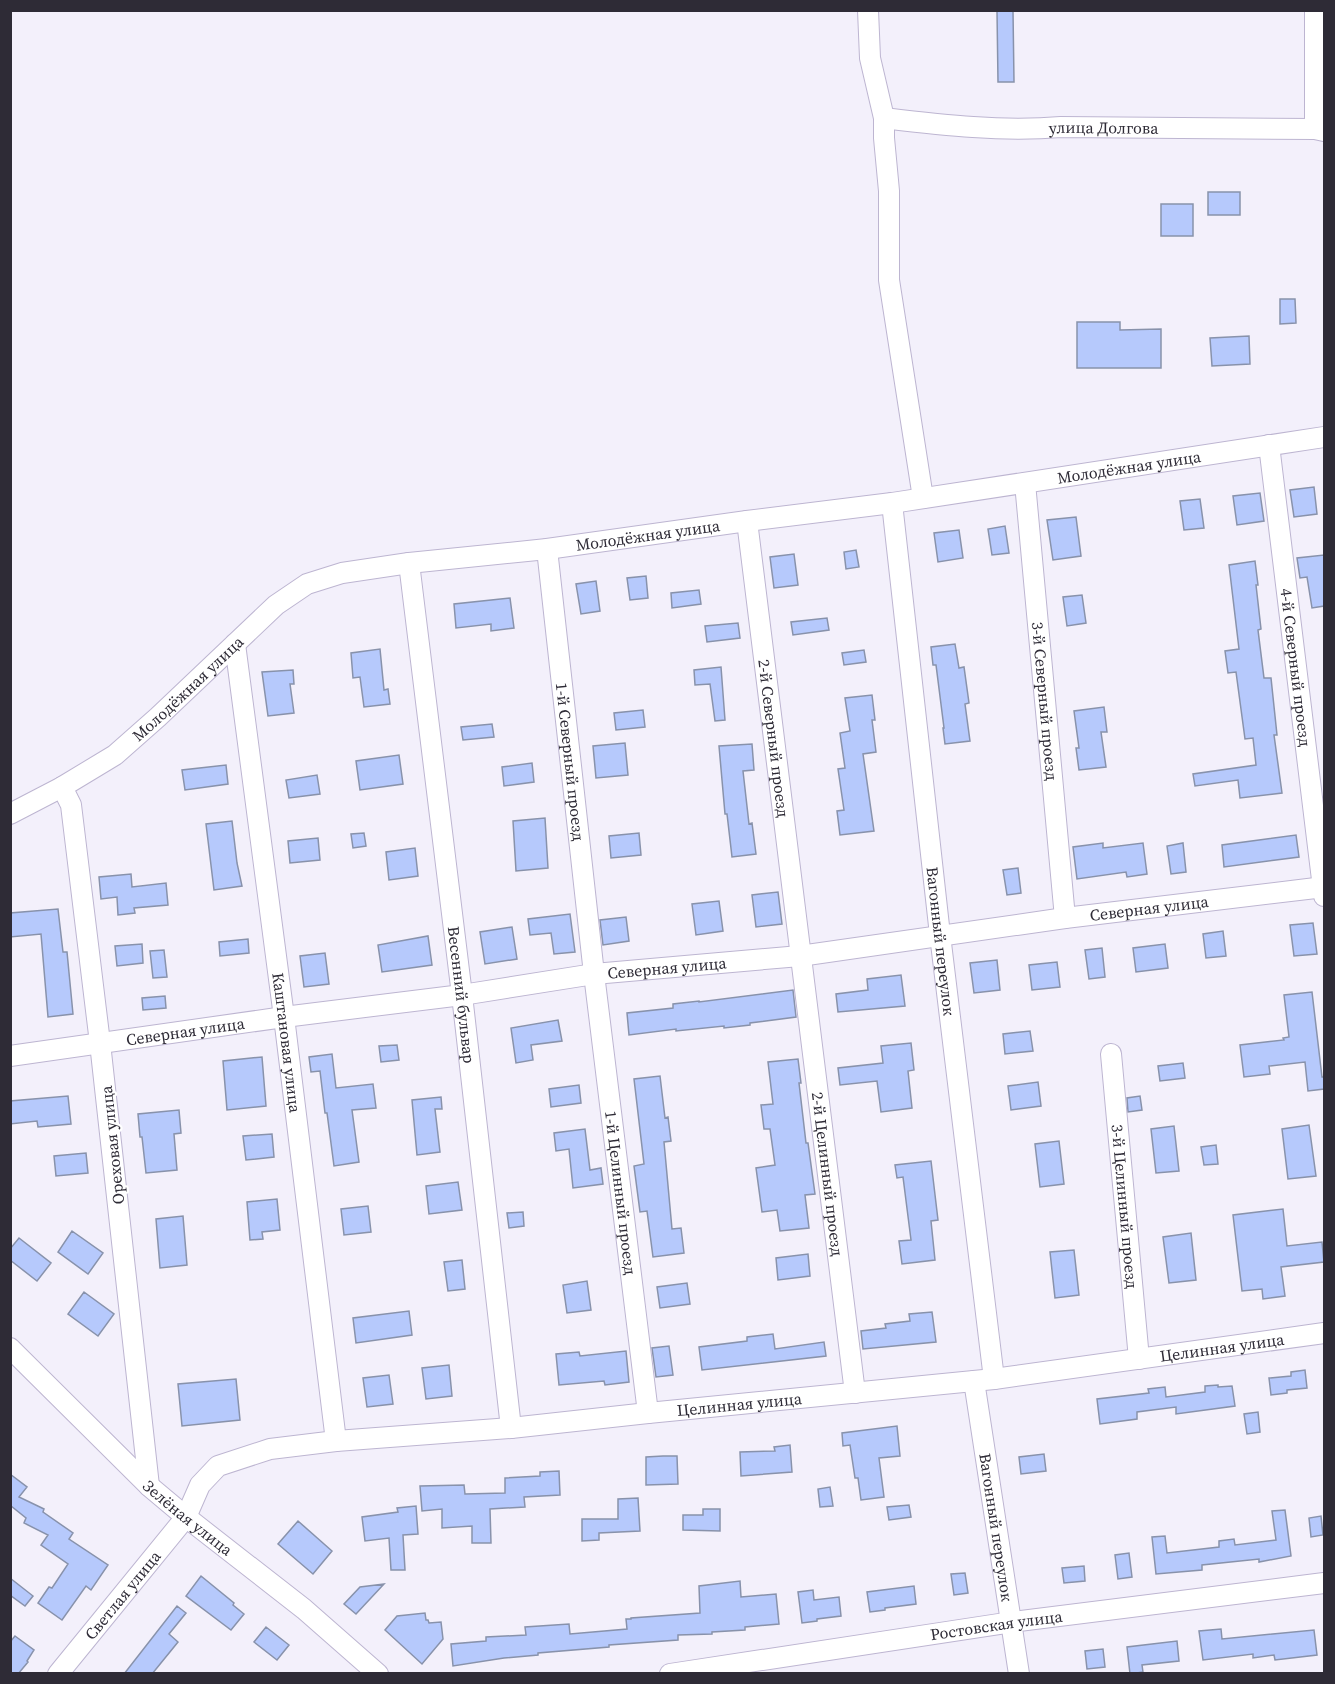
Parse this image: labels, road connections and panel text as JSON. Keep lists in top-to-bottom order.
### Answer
{
  "streets": {
    "street": [
      "улица Долгова",
      "Молодёжная улица",
      "4-й Северный проезд",
      "3-й Северный проезд",
      "2-й Северный проезд",
      "1-й Северный проезд",
      "Северная улица",
      "Вагонный переулок",
      "Весенний бульвар",
      "Каштановая улица",
      "Ореховая улица",
      "2-й Целинный проезд",
      "1-й Целинный проезд",
      "3-й Целинный проезд",
      "Целинная улица",
      "Зелёная улица",
      "Светлая улица",
      "Ростовская улица"
    ]
  },
  "crossings": [
    ["Молодёжная улица", "4-й Северный проезд"],
    ["Молодёжная улица", "3-й Северный проезд"],
    ["Молодёжная улица", "2-й Северный проезд"],
    ["Молодёжная улица", "1-й Северный проезд"],
    ["Молодёжная улица", "Вагонный переулок"],
    ["Молодёжная улица", "Весенний бульвар"],
    ["Молодёжная улица", "Каштановая улица"],
    ["Молодёжная улица", "Ореховая улица"],
    ["4-й Северный проезд", "Северная улица"],
    ["3-й Северный проезд", "Северная улица"],
    ["2-й Северный проезд", "Северная улица"],
    ["2-й Северный проезд", "2-й Целинный проезд"],
    ["1-й Северный проезд", "Северная улица"],
    ["1-й Северный проезд", "1-й Целинный проезд"],
    ["Северная улица", "Вагонный переулок"],
    ["Северная улица", "Весенний бульвар"],
    ["Северная улица", "Каштановая улица"],
    ["Северная улица", "Ореховая улица"],
    ["Северная улица", "2-й Целинный проезд"],
    ["Северная улица", "1-й Целинный проезд"],
    ["Вагонный переулок", "Целинная улица"],
    ["Вагонный переулок", "Ростовская улица"],
    ["Весенний бульвар", "Целинная улица"],
    ["Каштановая улица", "Целинная улица"],
    ["Ореховая улица", "Зелёная улица"],
    ["2-й Целинный проезд", "Целинная улица"],
    ["1-й Целинный проезд", "Целинная улица"],
    ["3-й Целинный проезд", "Целинная улица"],
    ["Целинная улица", "Зелёная улица"],
    ["Целинная улица", "Светлая улица"],
    ["Зелёная улица", "Светлая улица"]
  ]
}
